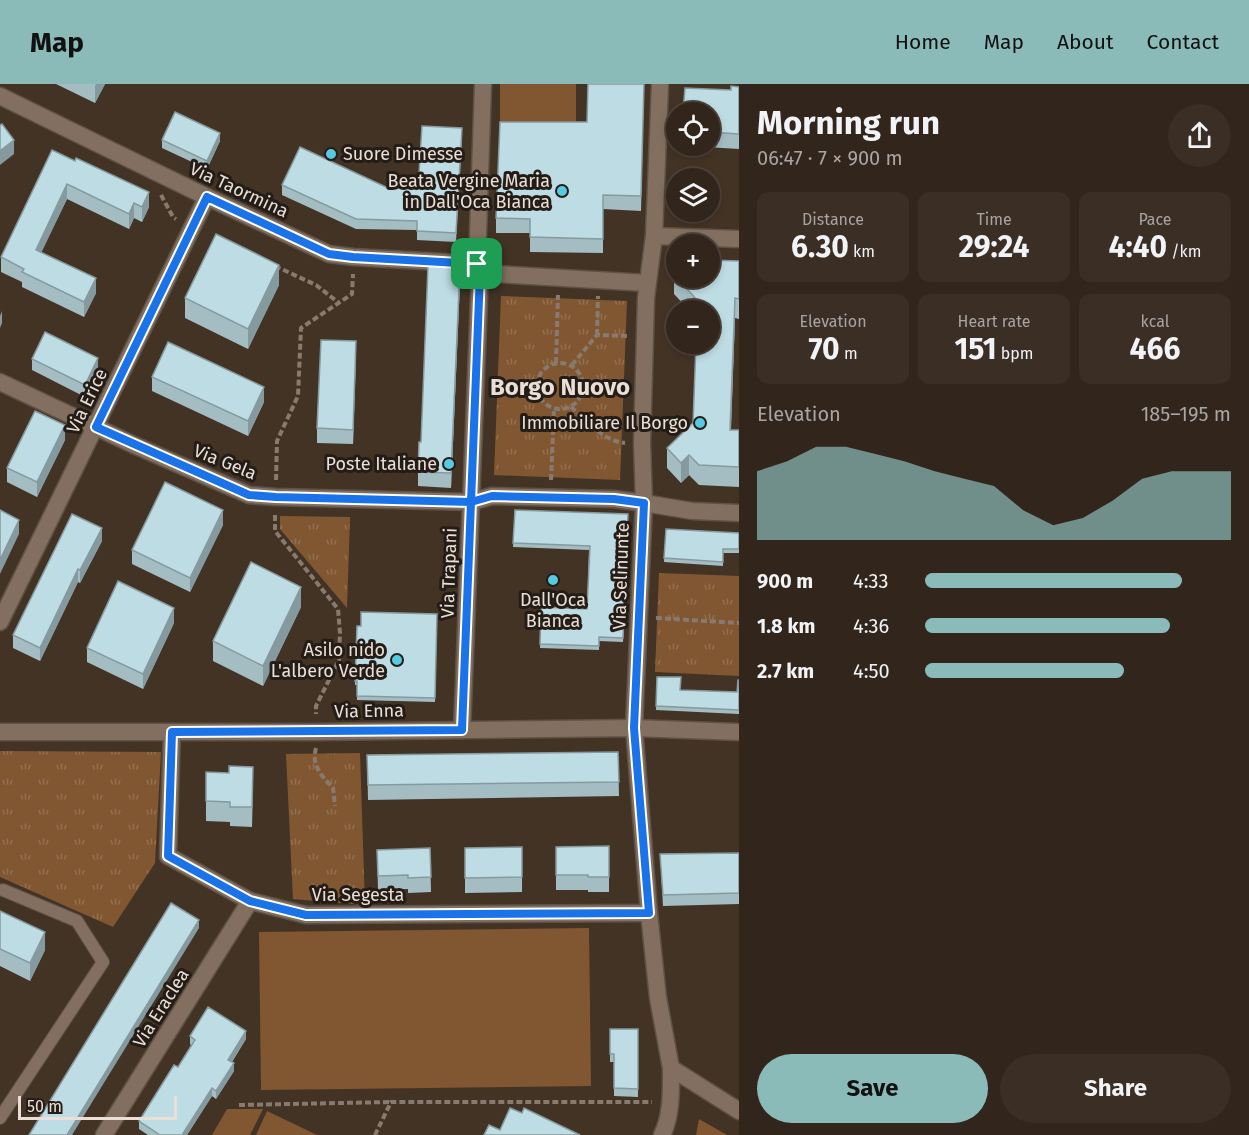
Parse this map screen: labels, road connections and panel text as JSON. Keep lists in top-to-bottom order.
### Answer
{
  "streets": {
    "street": [
      "Via Taormina",
      "Via Erice",
      "Via Gela",
      "Via Trapani",
      "Via Selinunte",
      "Via Enna",
      "Via Segesta",
      "Via Eraclea"
    ]
  },
  "crossings": [
    ["Via Taormina", "Via Erice"],
    ["Via Taormina", "Via Trapani"],
    ["Via Erice", "Via Gela"],
    ["Via Gela", "Via Trapani"],
    ["Via Gela", "Via Selinunte"],
    ["Via Trapani", "Via Enna"],
    ["Via Selinunte", "Via Enna"],
    ["Via Selinunte", "Via Segesta"],
    ["Via Enna", "Via Segesta"],
    ["Via Segesta", "Via Eraclea"]
  ],
  "districts": ["Borgo Nuovo"],
  "places": [
    "Suore Dimesse",
    "Beata Vergine Maria in Dall'Oca Bianca",
    "Immobiliare Il Borgo",
    "Poste Italiane",
    "Dall'Oca Bianca",
    "Asilo nido L'albero Verde"
  ],
  "scale_bar": "50 m",
  "page": {
    "header": "Map",
    "nav": [
      "Home",
      "Map",
      "About",
      "Contact"
    ],
    "heading": ["Morning run", "06:47 · 7 × 900 m"],
    "map_buttons": ["+", "−"],
    "stats": [
      ["Distance", "6.30 km"],
      ["Time", "29:24"],
      ["Pace", "4:40 /km"],
      ["Elevation", "70 m"],
      ["Heart rate", "151 bpm"],
      ["kcal", "466"]
    ],
    "chart": ["Elevation", "185–195 m"],
    "list": [
      {
        "name": "900 m",
        "note": "4:33"
      },
      {
        "name": "1.8 km",
        "note": "4:36"
      },
      {
        "name": "2.7 km",
        "note": "4:50"
      }
    ],
    "buttons": ["Save", "Share"],
    "scale": "50 m"
  }
}
